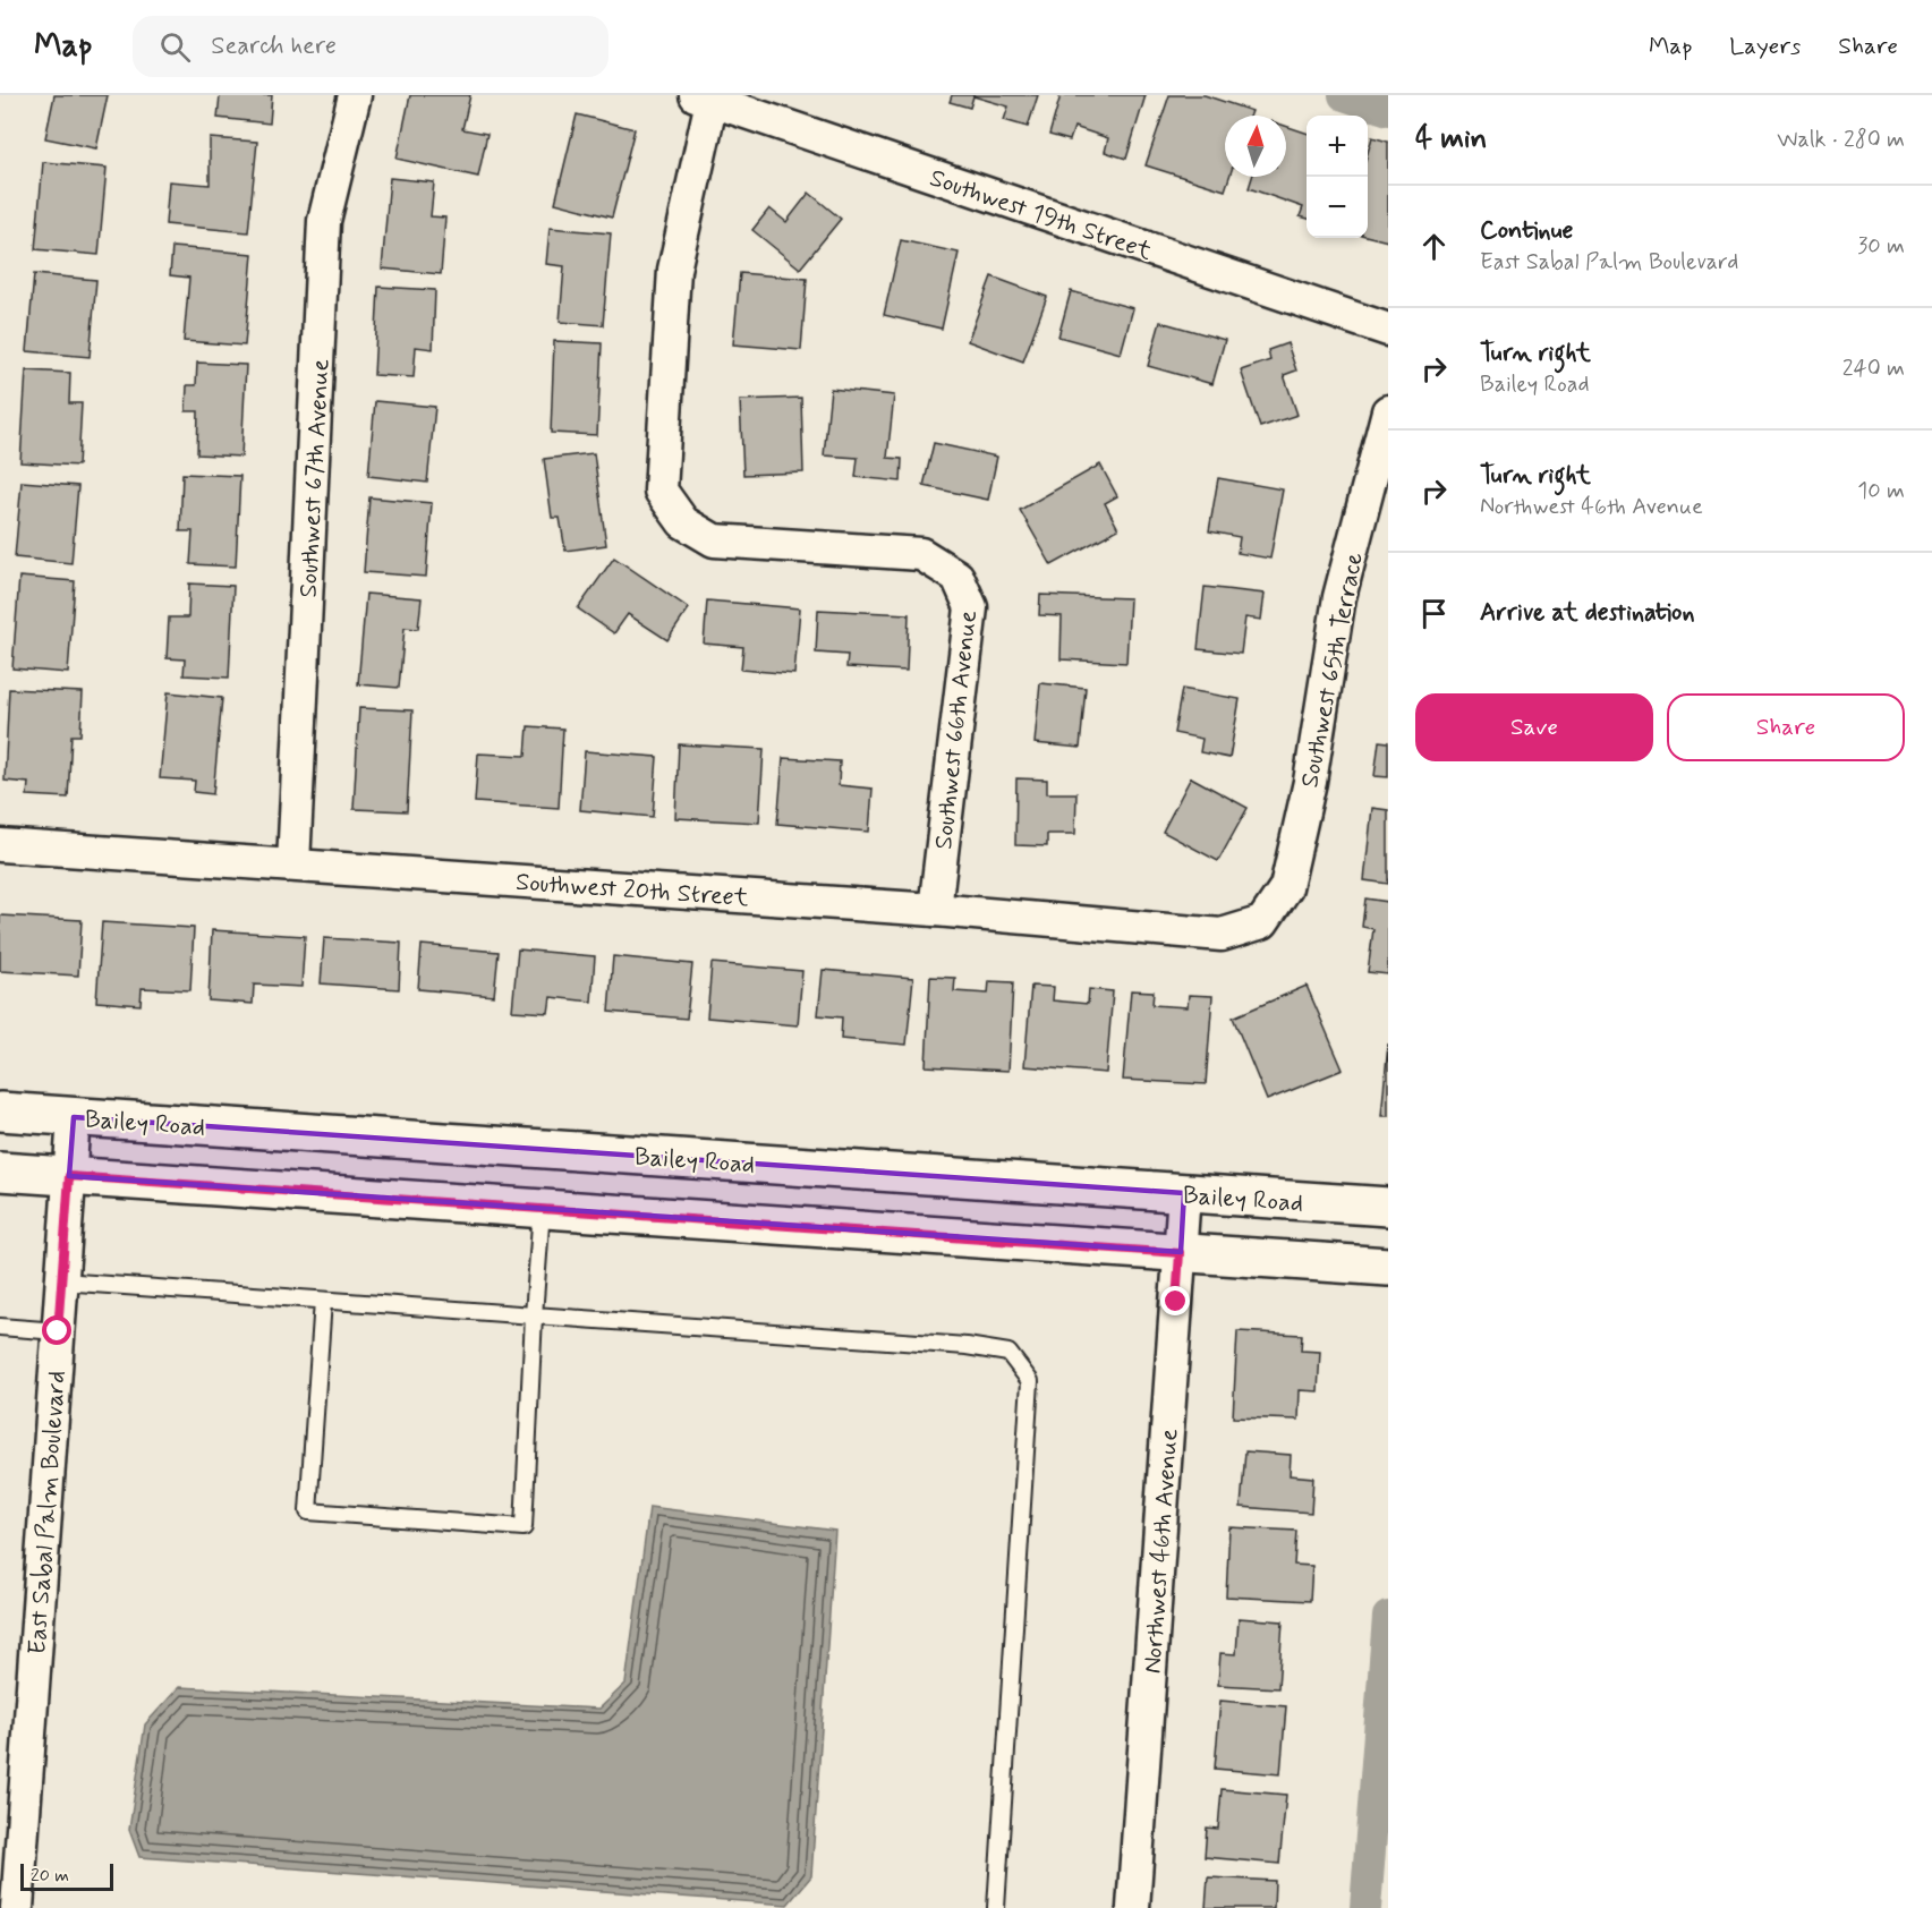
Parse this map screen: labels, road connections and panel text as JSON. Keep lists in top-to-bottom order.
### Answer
{
  "streets": {
    "street": [
      "Southwest 19th Street",
      "Southwest 67th Avenue",
      "Southwest 65th Terrace",
      "Southwest 66th Avenue",
      "Southwest 20th Street",
      "Bailey Road",
      "East Sabal Palm Boulevard",
      "Northwest 46th Avenue"
    ]
  },
  "crossings": [
    ["Southwest 19th Street", "Southwest 66th Avenue"],
    ["Southwest 67th Avenue", "Southwest 20th Street"],
    ["Southwest 65th Terrace", "Southwest 20th Street"],
    ["Southwest 66th Avenue", "Southwest 20th Street"],
    ["Bailey Road", "East Sabal Palm Boulevard"],
    ["Bailey Road", "Northwest 46th Avenue"]
  ],
  "scale_bar": "20 m",
  "north": "top",
  "page": {
    "header": "Map",
    "search": "Search here",
    "nav": ["Map", "Layers", "Share"],
    "heading": ["4 min", "Walk · 280 m"],
    "map_buttons": ["+", "−"],
    "list": [
      ["Continue", "East Sabal Palm Boulevard", "30 m"],
      ["Turn right", "Bailey Road", "240 m"],
      ["Turn right", "Northwest 46th Avenue", "10 m"],
      "Arrive at destination"
    ],
    "buttons": ["Save", "Share"],
    "scale": "20 m"
  }
}
